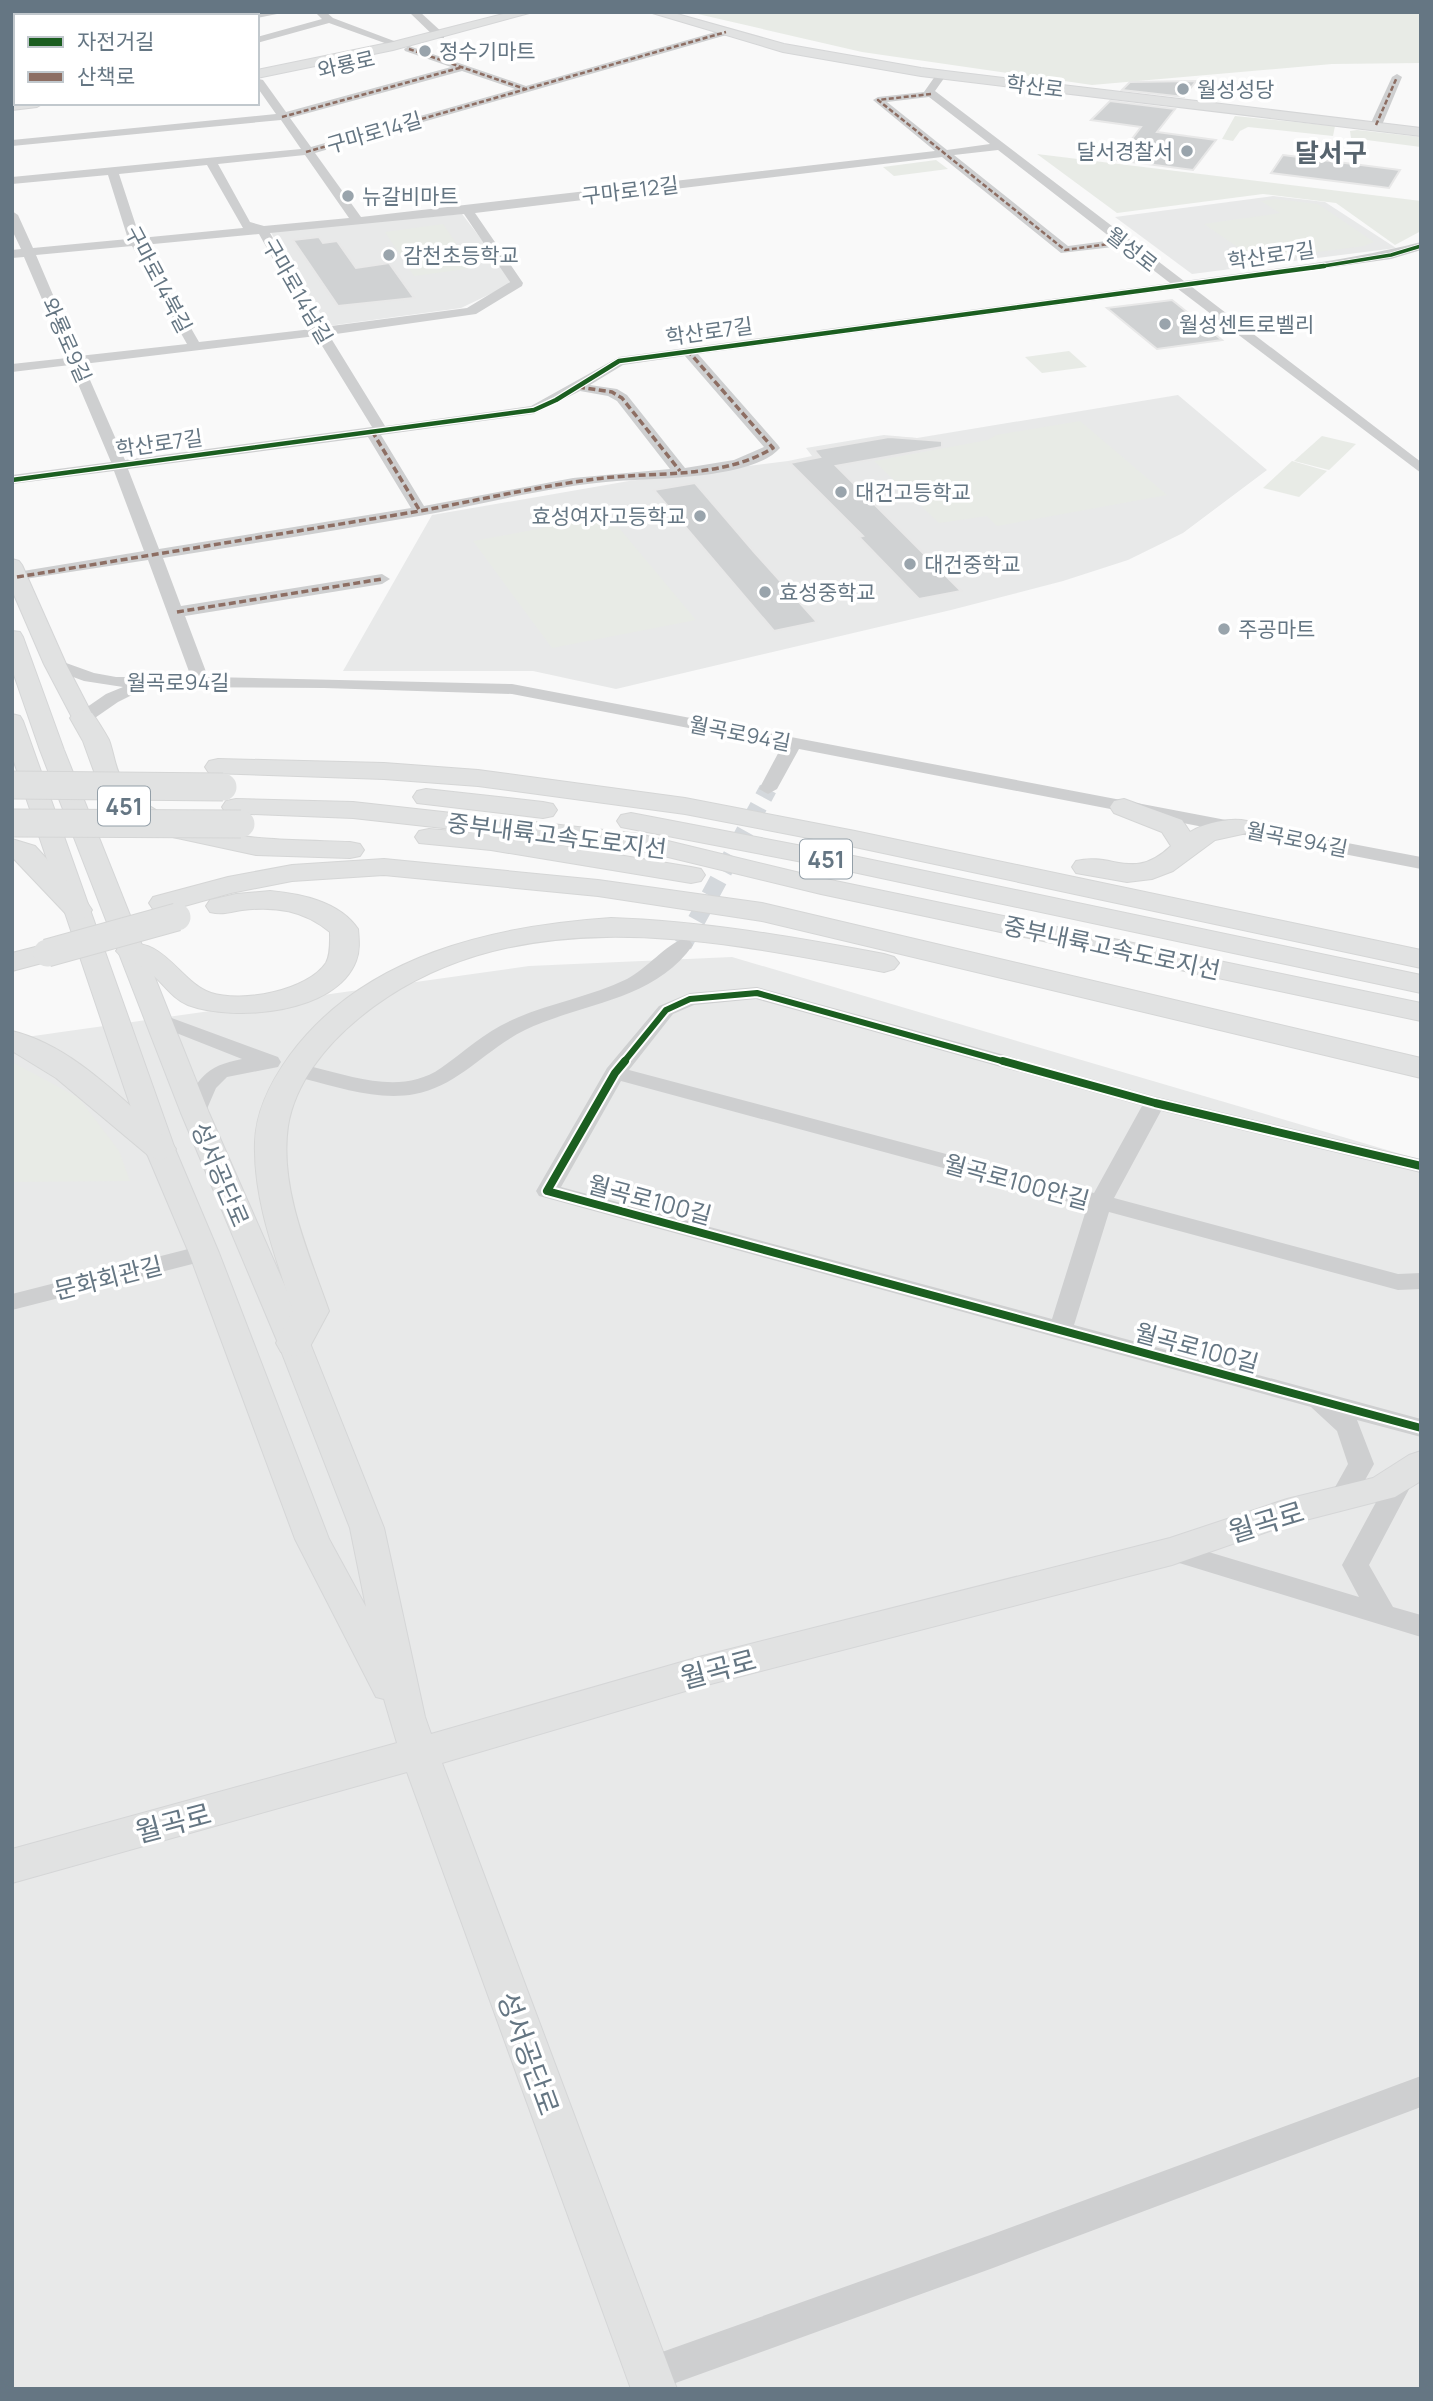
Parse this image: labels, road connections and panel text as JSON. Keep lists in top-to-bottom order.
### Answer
{
  "streets": {
    "highway": ["451", "중부내륙고속도로지선"],
    "main road": [
      "와룡로",
      "학산로",
      "성서공단로",
      "월곡로"
    ],
    "street": [
      "구마로14길",
      "구마로12길",
      "월성로",
      "학산로7길",
      "구마로14북길",
      "구마로14남길",
      "와룡로9길",
      "월곡로94길",
      "월곡로100안길",
      "월곡로100길",
      "문화회관길"
    ]
  },
  "crossings": [
    ["학산로", "구마로14길"],
    ["구마로14길", "구마로14북길"],
    ["구마로14길", "구마로14남길"],
    ["구마로12길", "월성로"],
    ["구마로12길", "구마로14북길"],
    ["구마로12길", "구마로14남길"],
    ["구마로12길", "와룡로9길"],
    ["월성로", "학산로7길"],
    ["학산로7길", "구마로14남길"],
    ["학산로7길", "와룡로9길"],
    ["와룡로9길", "월곡로94길"],
    ["성서공단로", "문화회관길"],
    ["성서공단로", "월곡로"],
    ["월곡로100안길", "월곡로100길"]
  ],
  "districts": ["달서구"],
  "places": [
    "정수기마트",
    "월성성당",
    "달서경찰서",
    "뉴갈비마트",
    "감천초등학교",
    "월성센트로벨리",
    "대건고등학교",
    "효성여자고등학교",
    "대건중학교",
    "효성중학교",
    "주공마트"
  ],
  "legend": ["자전거길", "산책로"]
}
